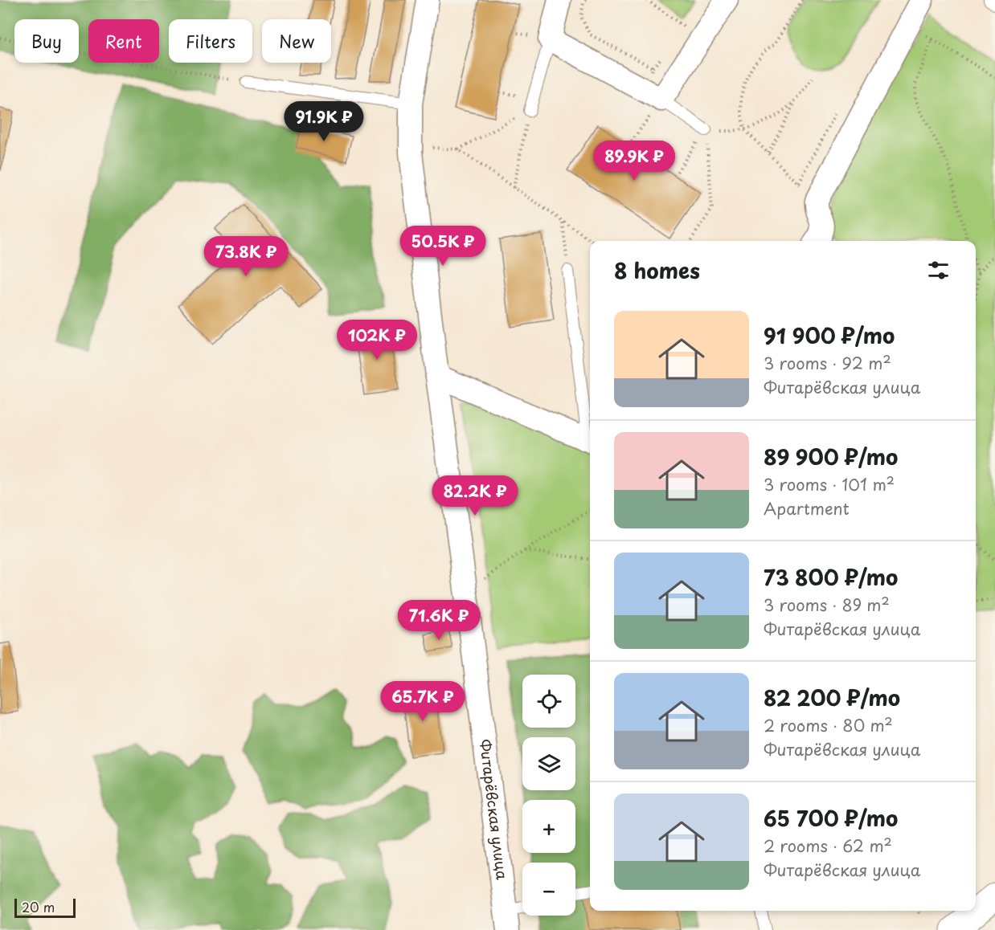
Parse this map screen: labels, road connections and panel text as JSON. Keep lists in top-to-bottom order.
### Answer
{
  "streets": {
    "street": ["Фитарёвская улица"]
  },
  "scale_bar": "20 m",
  "page": {
    "chip": [
      "Buy",
      "Rent",
      "Filters",
      "New"
    ],
    "price": [
      "91.9K ₽",
      "89.9K ₽",
      "50.5K ₽",
      "73.8K ₽",
      "102K ₽",
      "82.2K ₽",
      "71.6K ₽",
      "65.7K ₽"
    ],
    "heading": "8 homes",
    "list": [
      {
        "name": "91 900 ₽/mo",
        "note": "3 rooms · 92 m² · Фитарёвская улица"
      },
      {
        "name": "89 900 ₽/mo",
        "note": "3 rooms · 101 m² · Apartment"
      },
      {
        "name": "73 800 ₽/mo",
        "note": "3 rooms · 89 m² · Фитарёвская улица"
      },
      {
        "name": "82 200 ₽/mo",
        "note": "2 rooms · 80 m² · Фитарёвская улица"
      },
      {
        "name": "65 700 ₽/mo",
        "note": "2 rooms · 62 m² · Фитарёвская улица"
      }
    ],
    "map_buttons": ["+", "−"],
    "scale": "20 m"
  }
}
